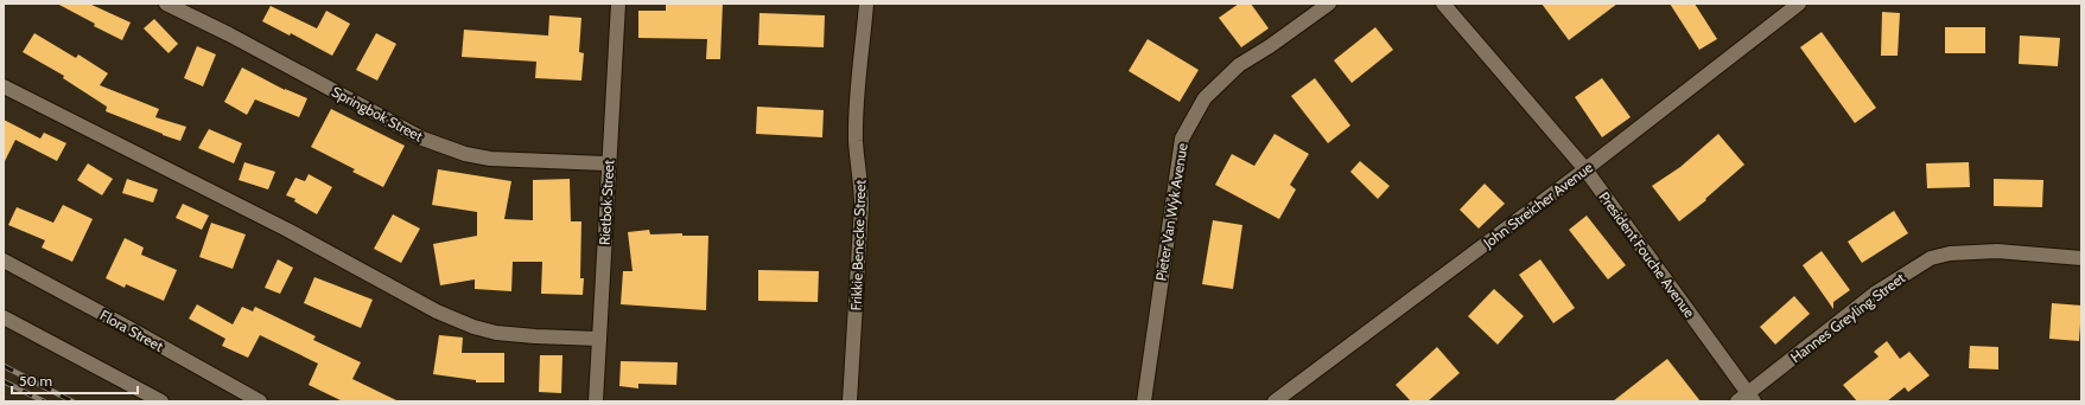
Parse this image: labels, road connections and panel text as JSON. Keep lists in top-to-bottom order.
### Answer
{
  "streets": {
    "street": [
      "Springbok Street",
      "Rietbok Street",
      "John Streicher Avenue",
      "Pieter Van Wyk Avenue",
      "Frikkie Benecke Street",
      "President Fouche Avenue",
      "Hannes Greyling Street",
      "Flora Street"
    ]
  },
  "crossings": [
    ["Springbok Street", "Rietbok Street"],
    ["John Streicher Avenue", "President Fouche Avenue"],
    ["President Fouche Avenue", "Hannes Greyling Street"]
  ],
  "scale_bar": "50 m"
}
